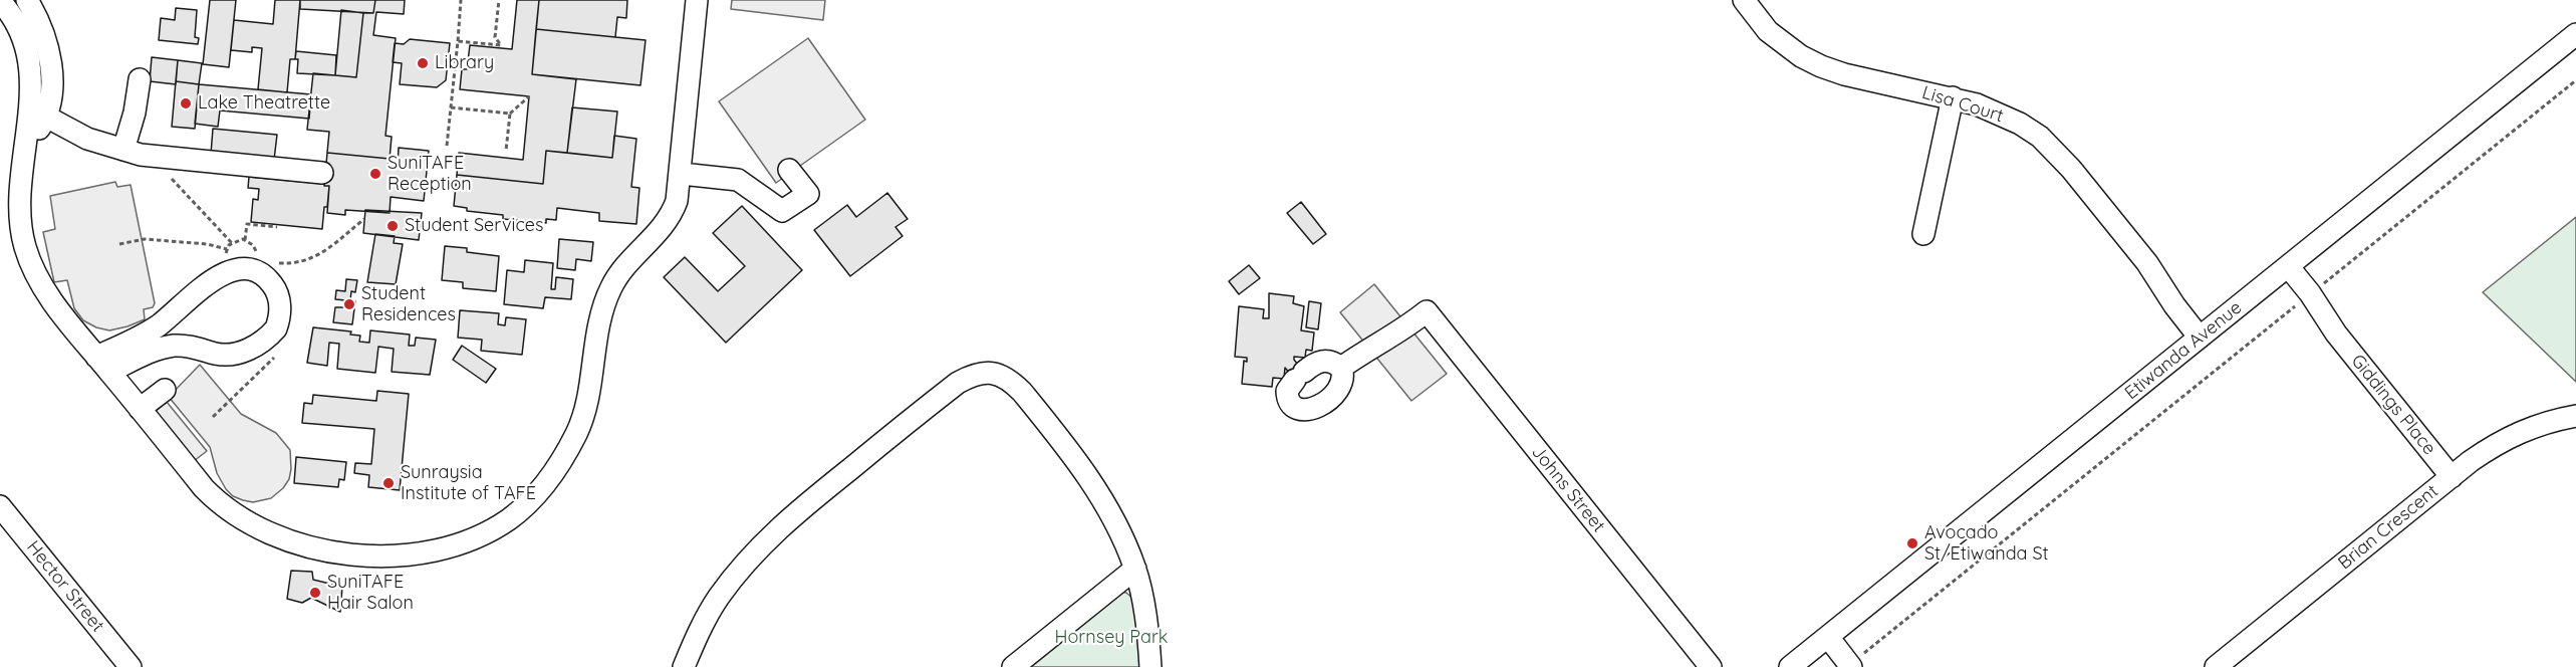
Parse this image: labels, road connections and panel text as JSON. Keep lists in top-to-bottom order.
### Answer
{
  "streets": {
    "street": [
      "Lisa Court",
      "Etiwanda Avenue",
      "Giddings Place",
      "Johns Street",
      "Brian Crescent",
      "Hector Street"
    ]
  },
  "crossings": [
    ["Lisa Court", "Etiwanda Avenue"],
    ["Etiwanda Avenue", "Giddings Place"],
    ["Giddings Place", "Brian Crescent"]
  ],
  "parks": ["Hornsey Park"],
  "places": [
    "Library",
    "Lake Theatrette",
    "SuniTAFE Reception",
    "Student Services",
    "Student Residences",
    "Sunraysia Institute of TAFE",
    "Avocado St/Etiwanda St",
    "SuniTAFE Hair Salon"
  ]
}
